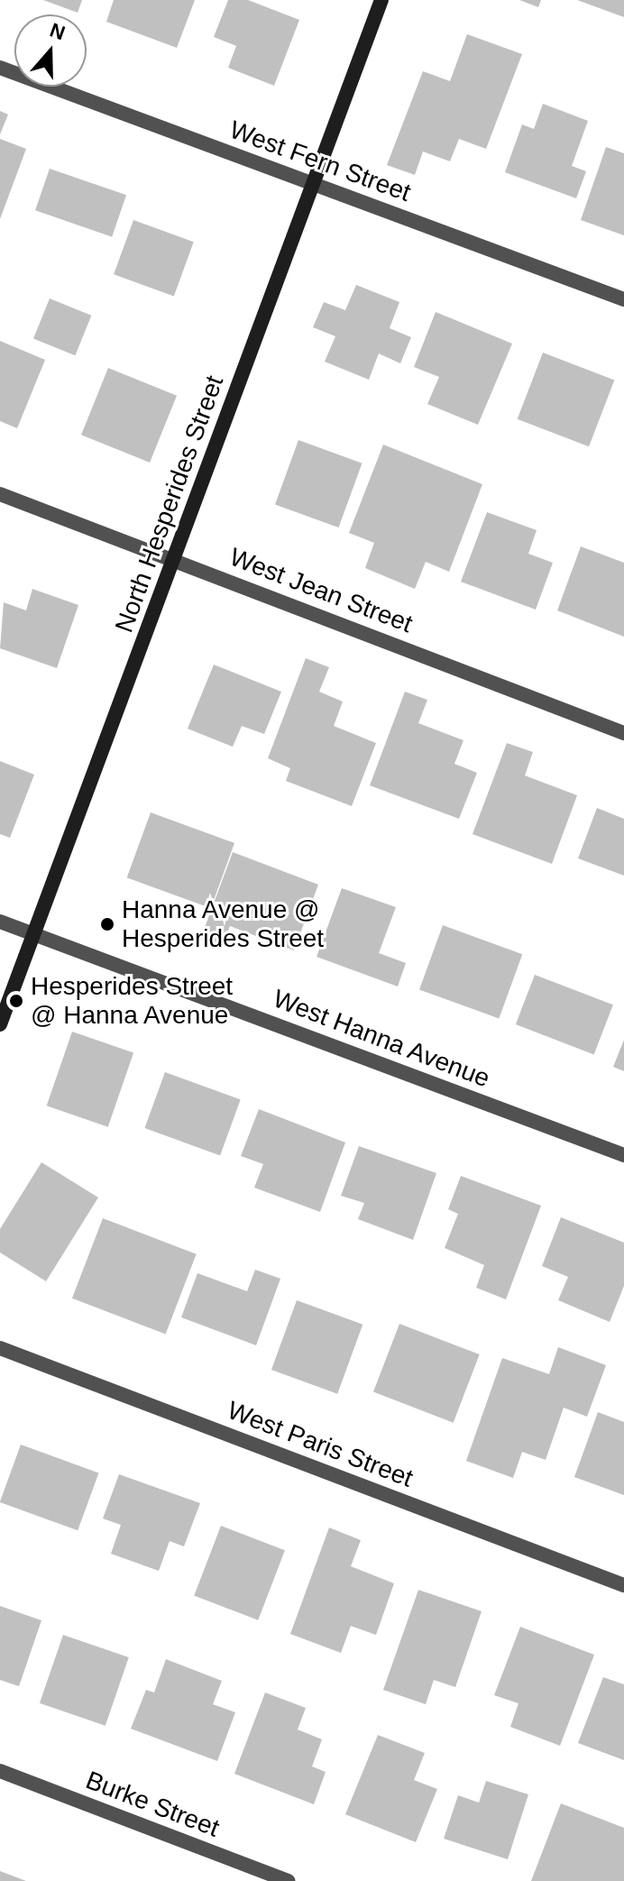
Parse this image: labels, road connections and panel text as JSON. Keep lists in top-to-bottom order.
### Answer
{
  "streets": {
    "street": [
      "West Fern Street",
      "North Hesperides Street",
      "West Jean Street",
      "West Hanna Avenue",
      "West Paris Street",
      "Burke Street"
    ]
  },
  "crossings": [
    ["West Fern Street", "North Hesperides Street"],
    ["North Hesperides Street", "West Jean Street"],
    ["North Hesperides Street", "West Hanna Avenue"]
  ],
  "places": ["Hanna Avenue @ Hesperides Street", "Hesperides Street @ Hanna Avenue"],
  "north": "top"
}
